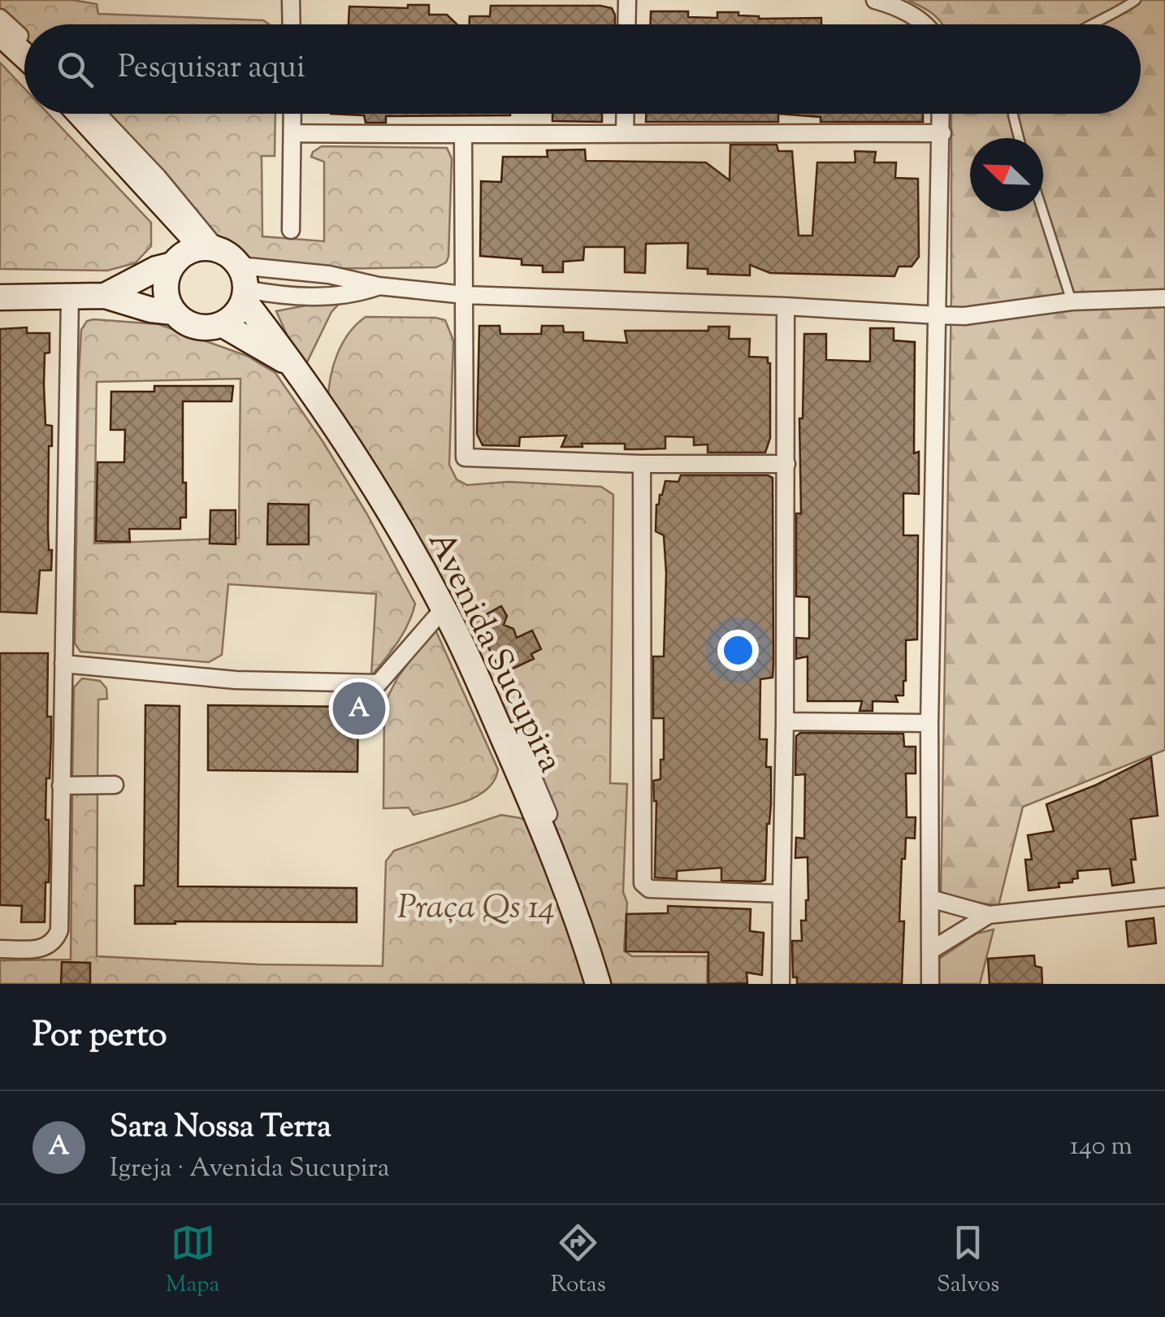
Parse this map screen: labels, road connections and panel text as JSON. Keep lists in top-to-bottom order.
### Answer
{
  "streets": {
    "street": ["Avenida Sucupira"]
  },
  "parks": ["Praça Qs 14"],
  "north": "top left",
  "page": {
    "search": "Pesquisar aqui",
    "pins": "A",
    "heading": "Por perto",
    "list": [
      {
        "mark": "A",
        "name": "Sara Nossa Terra",
        "note": "Igreja · Avenida Sucupira",
        "value": "140 m"
      }
    ],
    "nav": ["Mapa", "Rotas", "Salvos"]
  }
}
